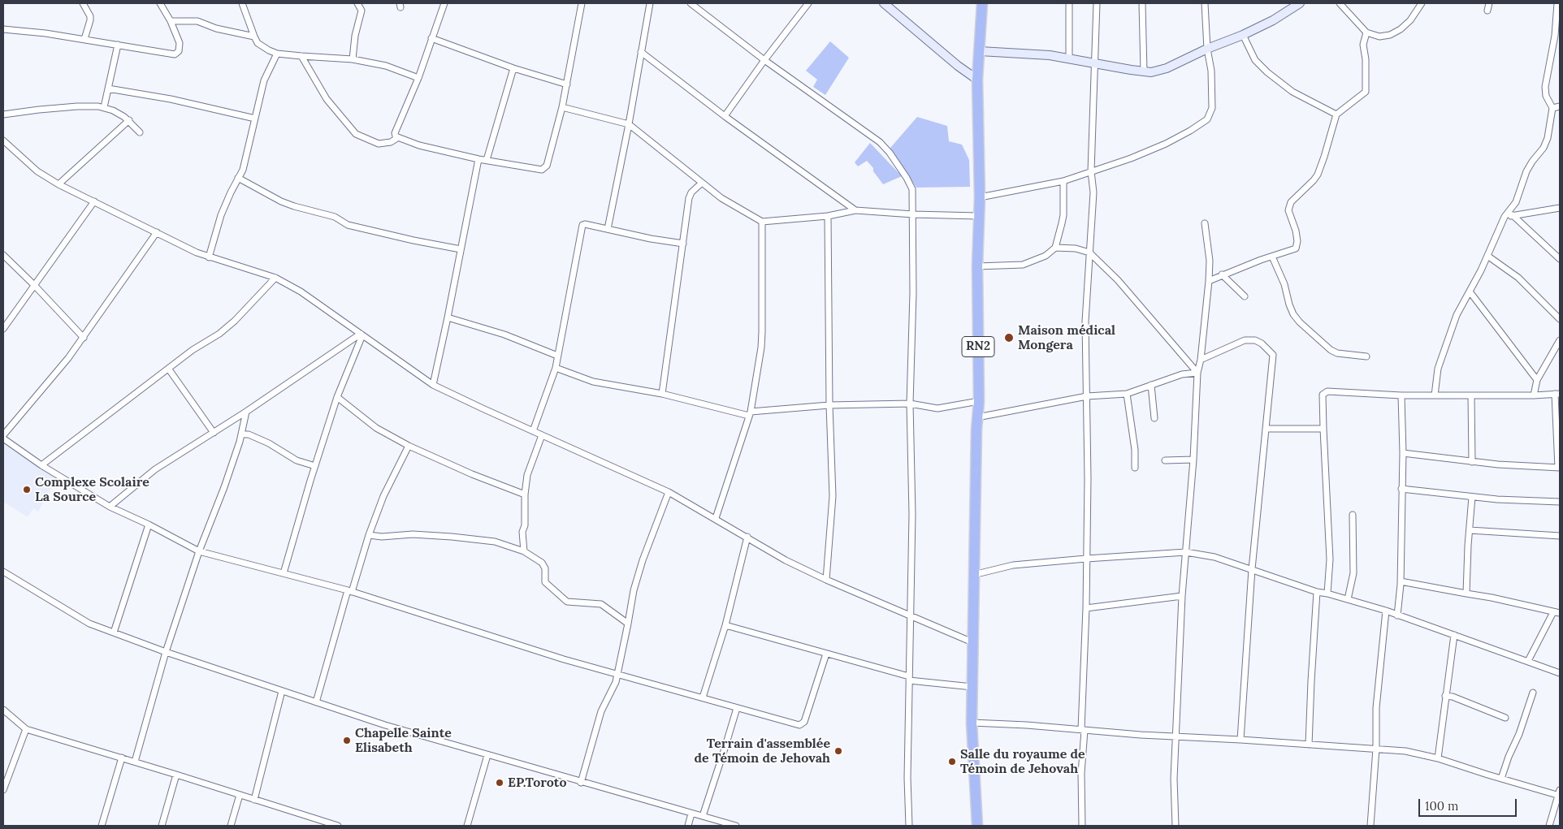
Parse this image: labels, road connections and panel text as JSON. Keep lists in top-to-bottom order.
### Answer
{
  "streets": {
    "highway": ["RN2"]
  },
  "places": [
    "Maison médical Mongera",
    "Complexe Scolaire La Source",
    "Chapelle Sainte Elisabeth",
    "Terrain d'assemblée de Témoin de Jehovah",
    "Salle du royaume de Témoin de Jehovah",
    "EP.Toroto"
  ],
  "scale_bar": "100 m"
}
